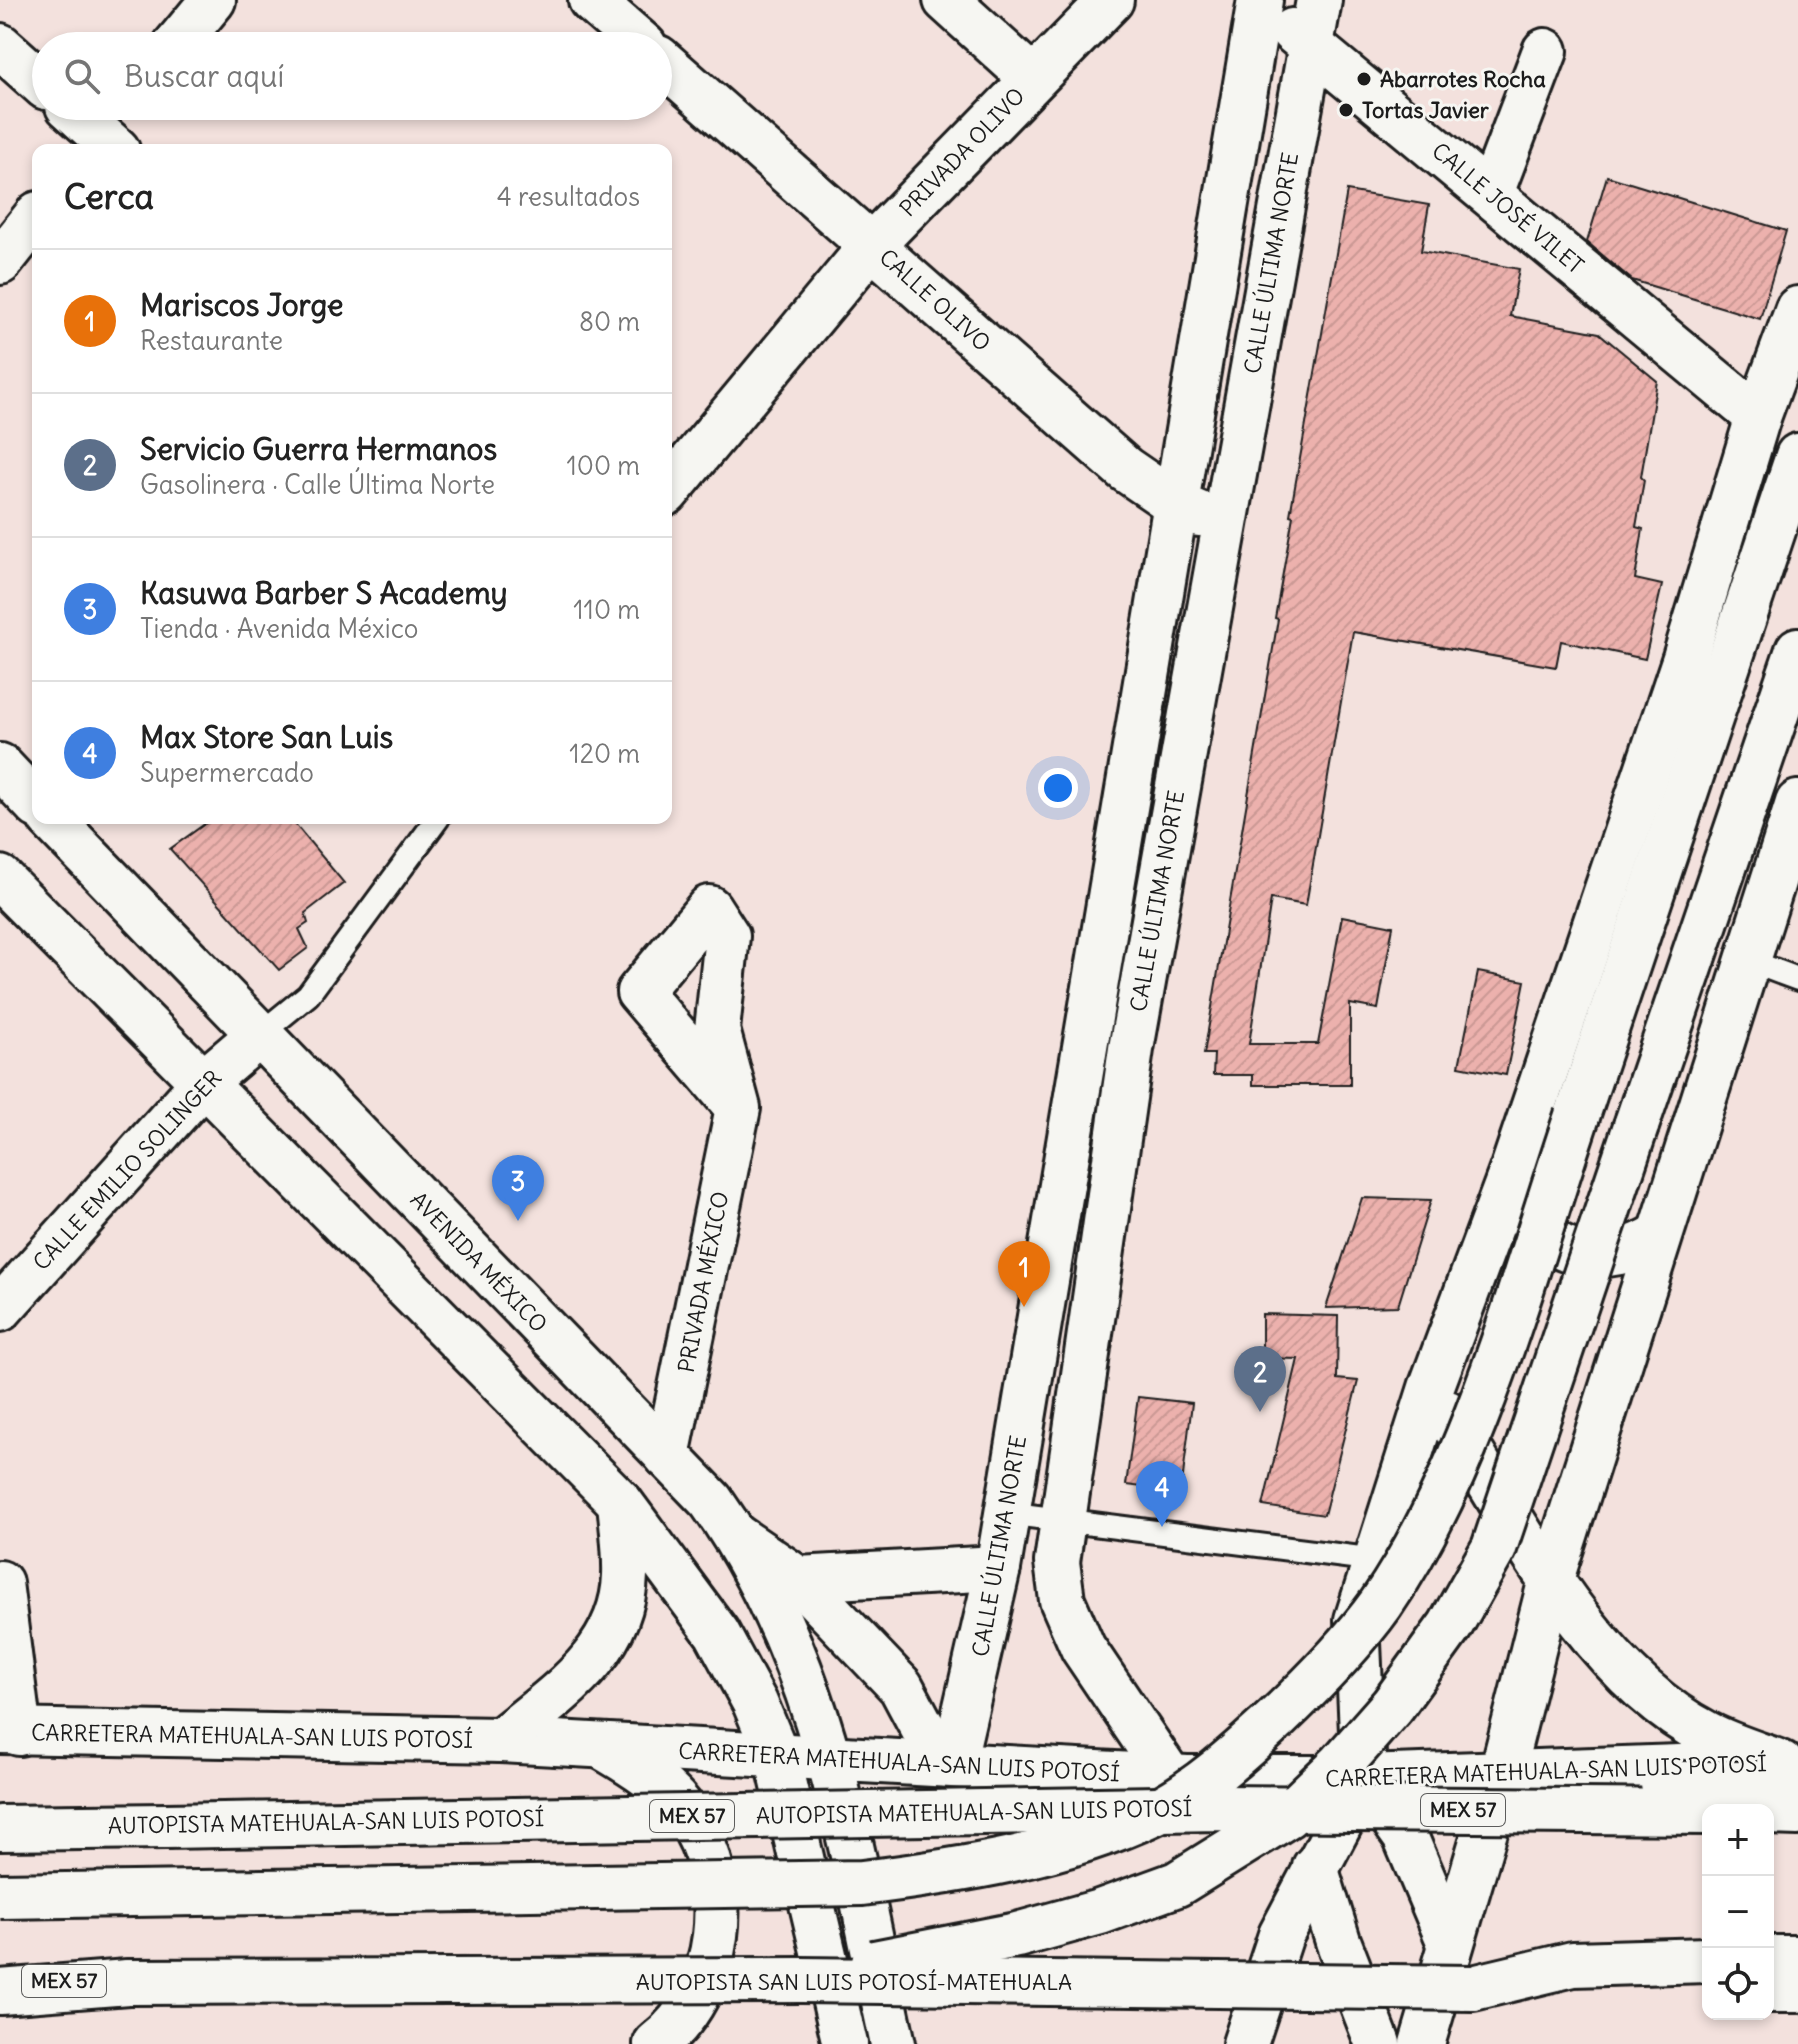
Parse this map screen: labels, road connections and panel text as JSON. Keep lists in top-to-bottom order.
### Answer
{
  "streets": {
    "main road": [
      "PRIVADA OLIVO",
      "CALLE JOSÉ VILET",
      "CALLE ÚLTIMA NORTE",
      "CALLE OLIVO",
      "CALLE EMILIO SOLINGER",
      "AVENIDA MÉXICO",
      "PRIVADA MÉXICO",
      "CARRETERA MATEHUALA-SAN LUIS POTOSÍ",
      "MEX 57",
      "AUTOPISTA MATEHUALA-SAN LUIS POTOSÍ",
      "AUTOPISTA SAN LUIS POTOSÍ-MATEHUALA"
    ]
  },
  "crossings": [
    ["PRIVADA OLIVO", "CALLE OLIVO"],
    ["CALLE JOSÉ VILET", "CALLE ÚLTIMA NORTE"],
    ["CALLE ÚLTIMA NORTE", "CALLE OLIVO"],
    ["CALLE ÚLTIMA NORTE", "CARRETERA MATEHUALA-SAN LUIS POTOSÍ"],
    ["CALLE EMILIO SOLINGER", "AVENIDA MÉXICO"],
    ["AVENIDA MÉXICO", "PRIVADA MÉXICO"],
    ["AVENIDA MÉXICO", "CARRETERA MATEHUALA-SAN LUIS POTOSÍ"]
  ],
  "places": ["Abarrotes Rocha", "Tortas Javier"],
  "page": {
    "search": "Buscar aquí",
    "heading": ["Cerca", "4 resultados"],
    "list": [
      {
        "mark": "1",
        "name": "Mariscos Jorge",
        "note": "Restaurante",
        "value": "80 m"
      },
      {
        "mark": "2",
        "name": "Servicio Guerra Hermanos",
        "note": "Gasolinera · Calle Última Norte",
        "value": "100 m"
      },
      {
        "mark": "3",
        "name": "Kasuwa Barber S Academy",
        "note": "Tienda · Avenida México",
        "value": "110 m"
      },
      {
        "mark": "4",
        "name": "Max Store San Luis",
        "note": "Supermercado",
        "value": "120 m"
      }
    ],
    "pins": [
      "3",
      "1",
      "2",
      "4"
    ],
    "map_buttons": ["+", "−"]
  }
}
